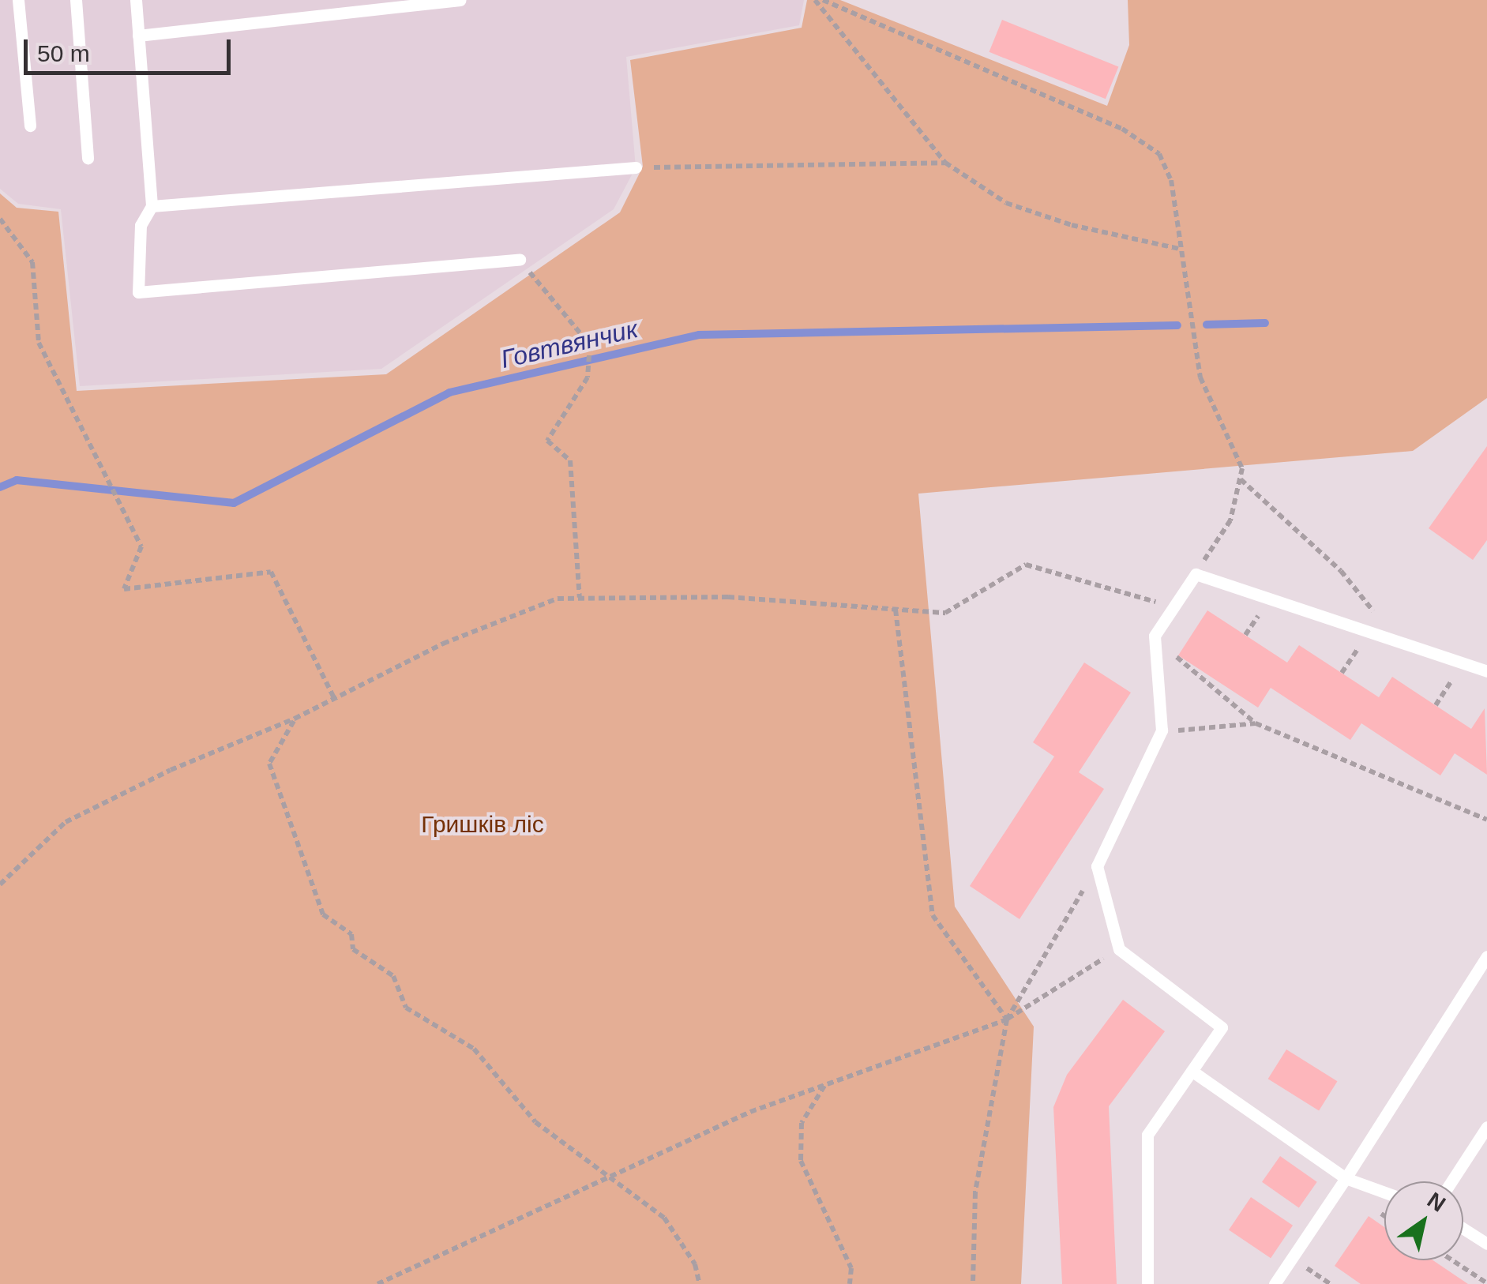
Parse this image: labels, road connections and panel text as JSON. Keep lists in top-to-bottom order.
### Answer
{
  "water": ["Говтвянчик"],
  "parks": ["Гришків ліс"],
  "scale_bar": "50 m",
  "north": "top right"
}
